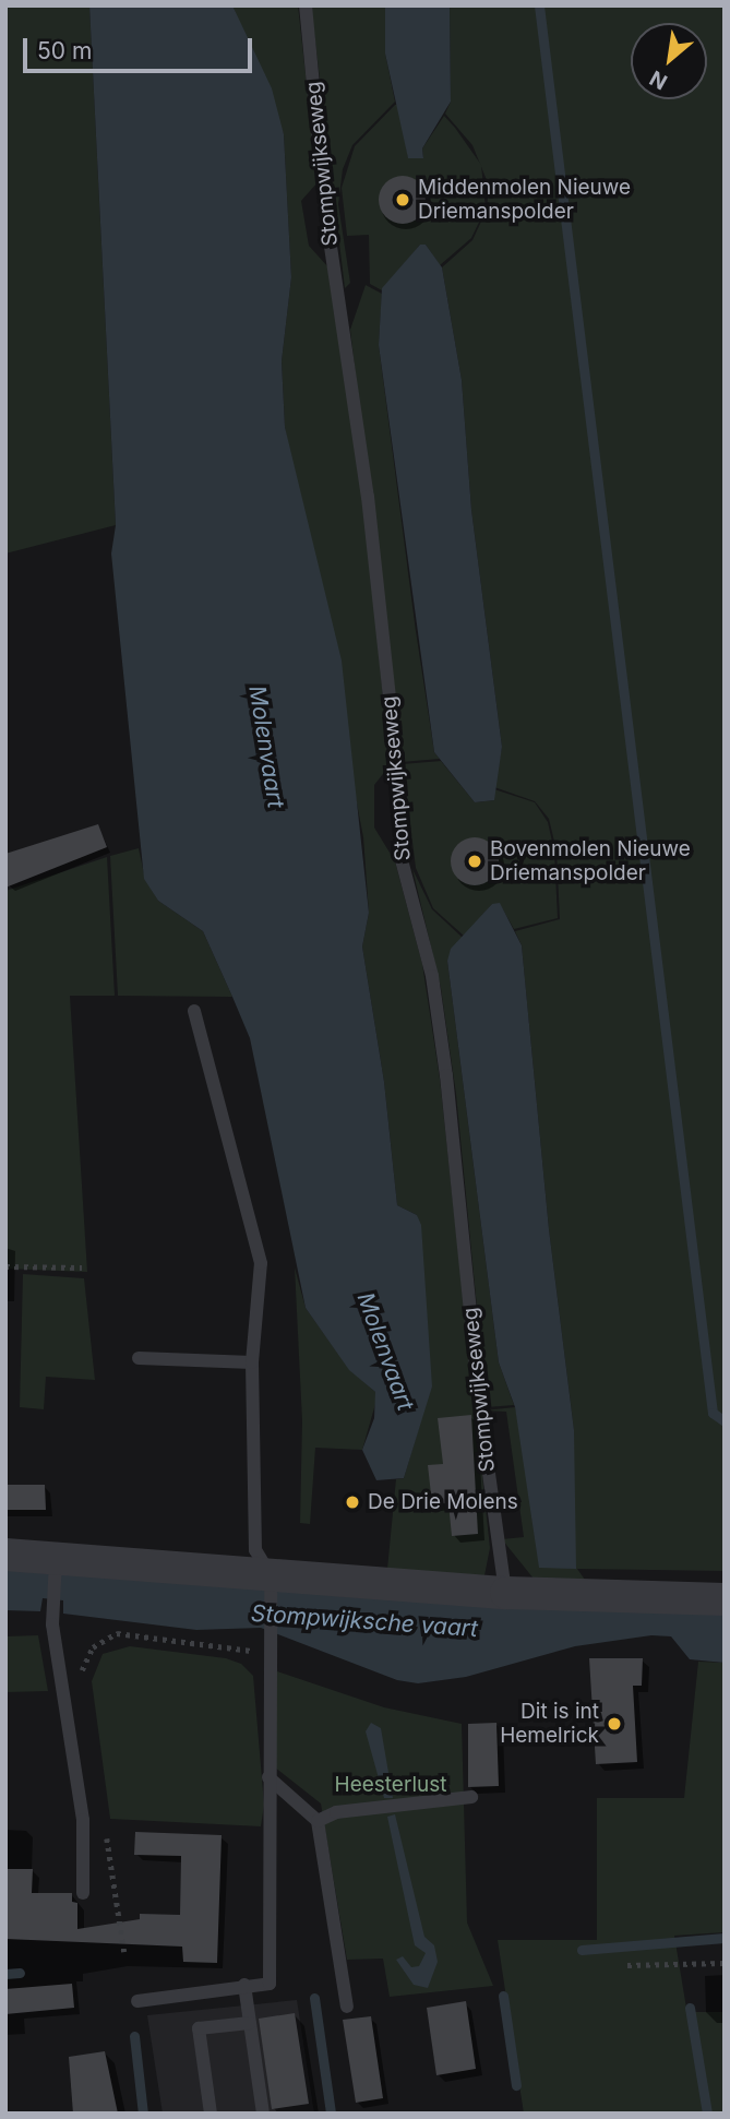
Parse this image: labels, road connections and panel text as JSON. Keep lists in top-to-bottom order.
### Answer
{
  "streets": {
    "lane": ["Stompwijkseweg"]
  },
  "water": ["Molenvaart", "Stompwijksche vaart"],
  "parks": ["Heesterlust"],
  "places": [
    "Middenmolen Nieuwe Driemanspolder",
    "Bovenmolen Nieuwe Driemanspolder",
    "De Drie Molens",
    "Dit is int Hemelrick"
  ],
  "scale_bar": "50 m",
  "north": "bottom left"
}
